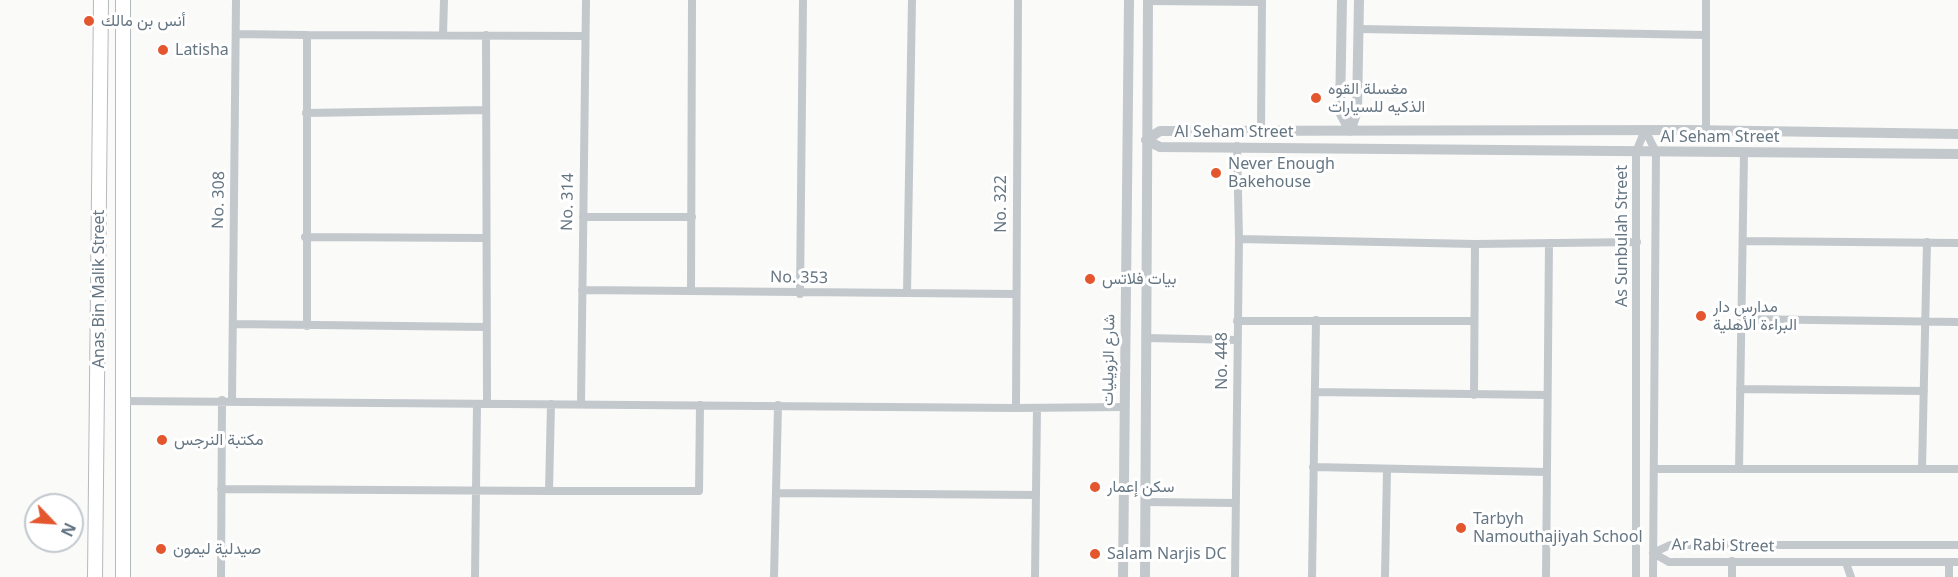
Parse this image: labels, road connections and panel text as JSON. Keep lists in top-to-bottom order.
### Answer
{
  "streets": {
    "main road": ["Anas Bin Malik Street"],
    "street": [
      "Al Seham Street",
      "No. 308",
      "No. 314",
      "No. 322",
      "As Sunbulah Street",
      "No. 353",
      "شارع الزويليات",
      "No. 448",
      "Ar Rabi Street"
    ]
  },
  "crossings": [
    ["Al Seham Street", "As Sunbulah Street"],
    ["Al Seham Street", "No. 448"],
    ["No. 314", "No. 353"],
    ["No. 322", "No. 353"],
    ["As Sunbulah Street", "Ar Rabi Street"]
  ],
  "places": [
    "أنس بن مالك",
    "Latisha",
    "مغسلة القوه الذكيه للسيارات",
    "Never Enough Bakehouse",
    "بيات فلاتس",
    "مدارس دار البراءة الأهلية",
    "مكتبة النرجس",
    "سكن إعمار",
    "Tarbyh Namouthajiyah School",
    "صيدلية ليمون",
    "Salam Narjis DC"
  ],
  "north": "bottom right"
}
